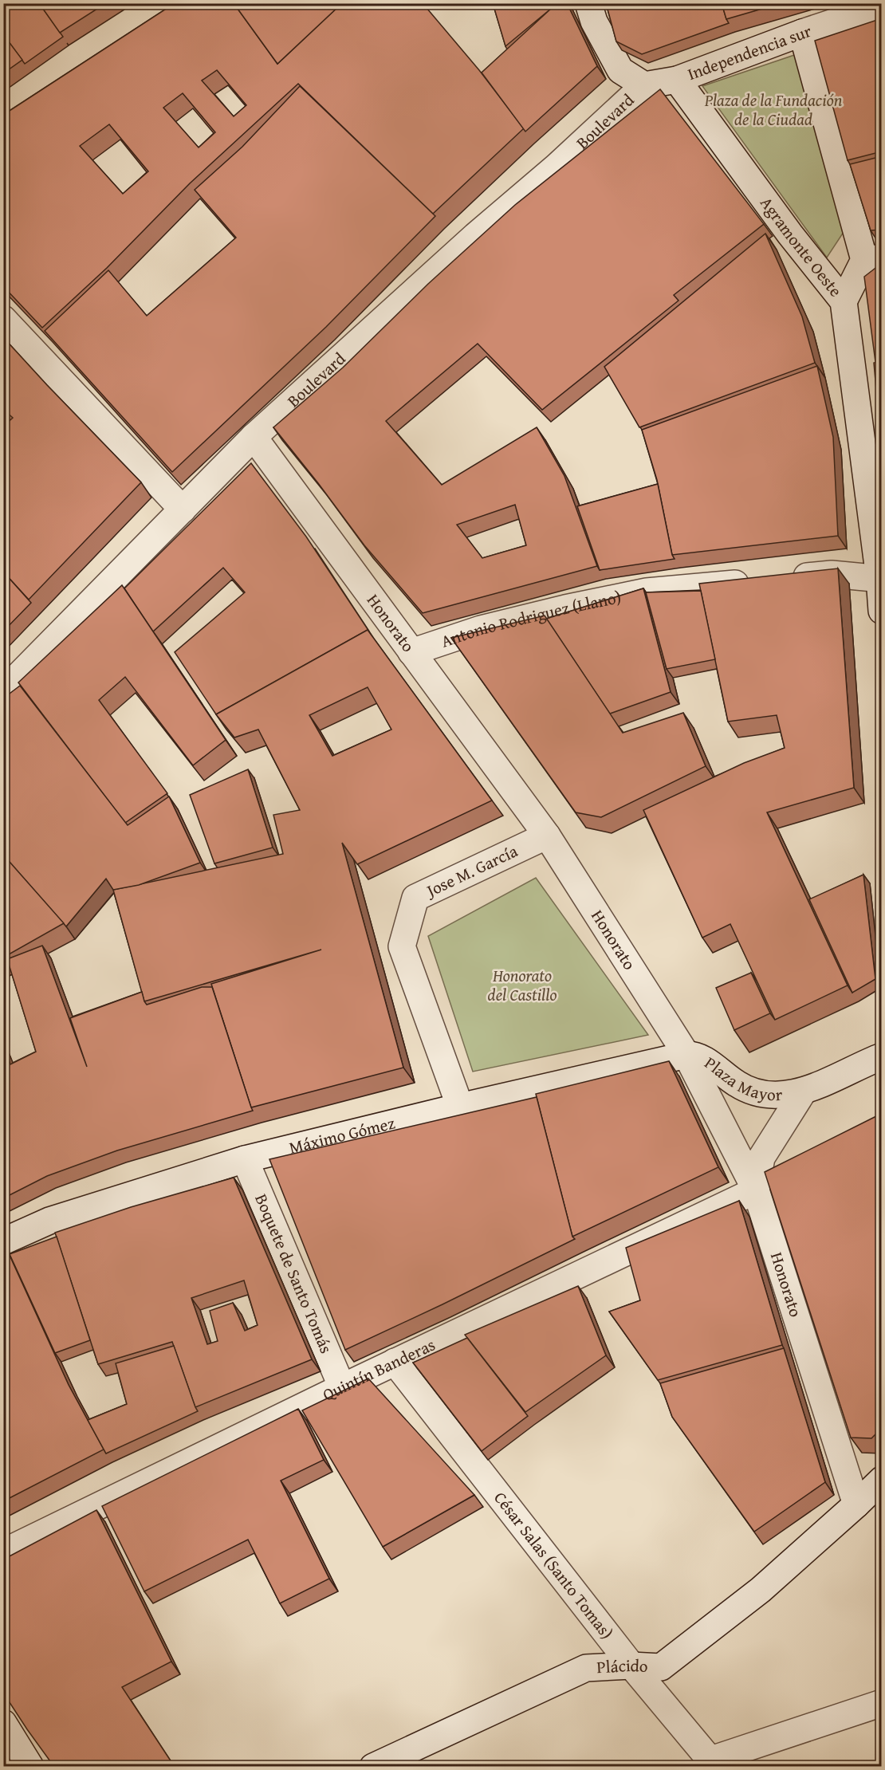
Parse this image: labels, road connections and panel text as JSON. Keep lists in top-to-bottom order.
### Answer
{
  "streets": {
    "street": [
      "Independencia sur",
      "Boulevard",
      "Agramonte Oeste",
      "Antonio Rodriguez (Llano)",
      "Honorato",
      "Jose M. García",
      "Plaza Mayor",
      "Máximo Gómez",
      "Boquete de Santo Tomás",
      "Quintín Banderas",
      "César Salas (Santo Tomas)",
      "Plácido"
    ]
  },
  "crossings": [
    ["Independencia sur", "Boulevard"],
    ["Independencia sur", "Agramonte Oeste"],
    ["Boulevard", "Honorato"],
    ["Antonio Rodriguez (Llano)", "Honorato"],
    ["Honorato", "Jose M. García"],
    ["Honorato", "Plaza Mayor"],
    ["Honorato", "Máximo Gómez"],
    ["Honorato", "Quintín Banderas"],
    ["Honorato", "Plácido"],
    ["Jose M. García", "Máximo Gómez"],
    ["Plaza Mayor", "Máximo Gómez"],
    ["Plaza Mayor", "Quintín Banderas"],
    ["Máximo Gómez", "Boquete de Santo Tomás"],
    ["Boquete de Santo Tomás", "Quintín Banderas"],
    ["Quintín Banderas", "César Salas (Santo Tomas)"],
    ["César Salas (Santo Tomas)", "Plácido"]
  ],
  "parks": ["Plaza de la Fundación de la Ciudad", "Honorato del Castillo"]
}
